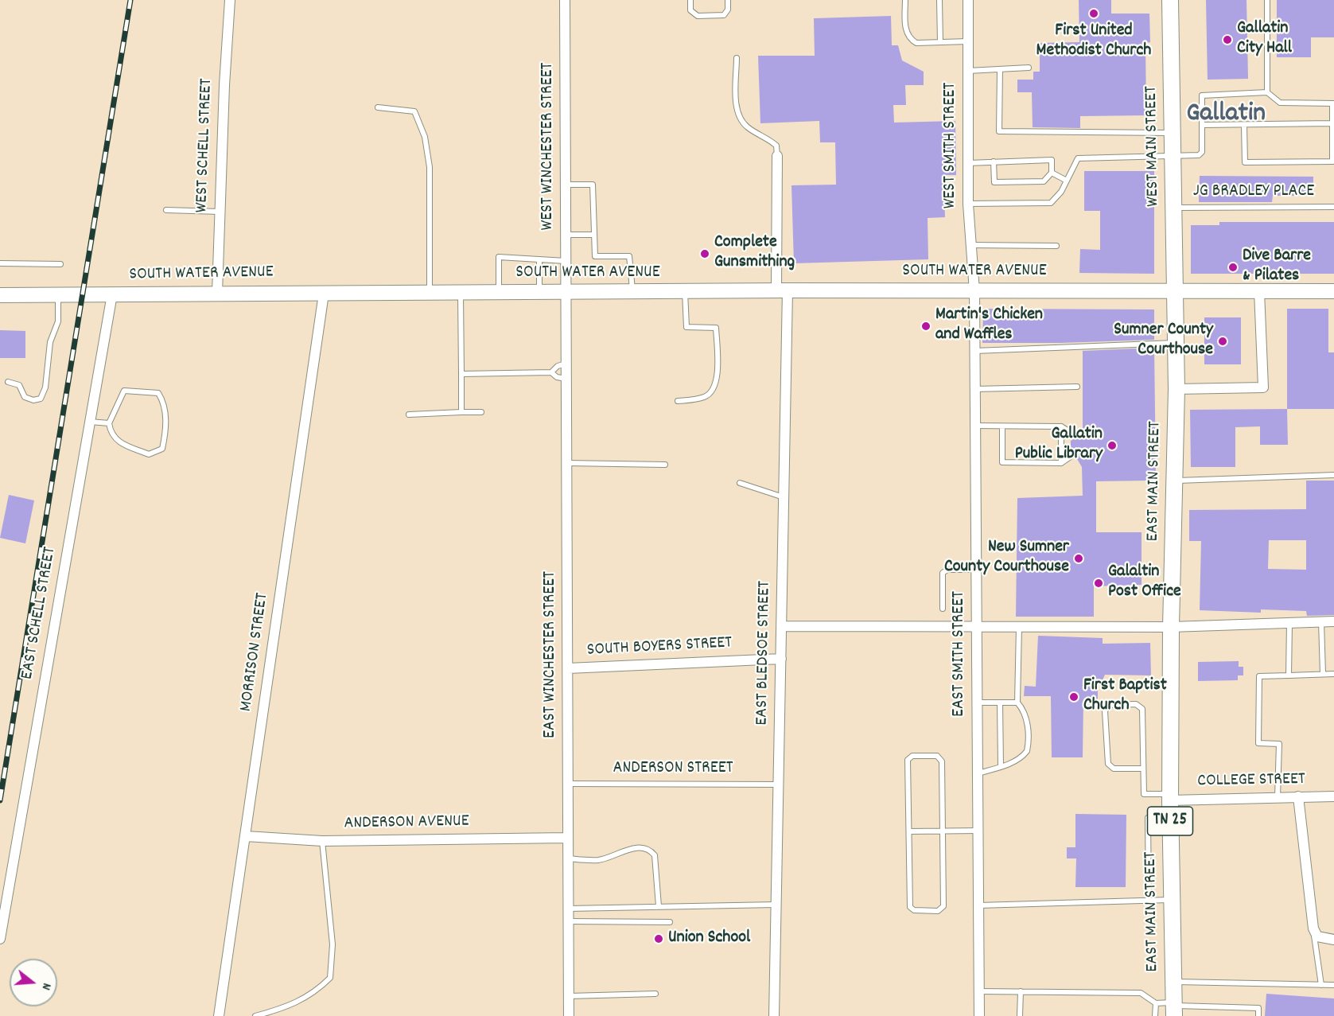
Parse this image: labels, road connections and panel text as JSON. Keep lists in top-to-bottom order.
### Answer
{
  "streets": {
    "main road": [
      "WEST MAIN STREET",
      "SOUTH WATER AVENUE",
      "EAST MAIN STREET",
      "TN 25"
    ],
    "street": [
      "WEST SCHELL STREET",
      "WEST SMITH STREET",
      "WEST WINCHESTER STREET",
      "EAST SCHELL STREET",
      "SOUTH BOYERS STREET",
      "MORRISON STREET",
      "EAST BLEDSOE STREET",
      "EAST SMITH STREET",
      "EAST WINCHESTER STREET",
      "COLLEGE STREET",
      "ANDERSON AVENUE"
    ],
    "lane": ["JG BRADLEY PLACE", "ANDERSON STREET"]
  },
  "crossings": [
    ["WEST SCHELL STREET", "SOUTH WATER AVENUE"],
    ["WEST SMITH STREET", "SOUTH WATER AVENUE"],
    ["WEST SMITH STREET", "EAST SMITH STREET"],
    ["WEST WINCHESTER STREET", "SOUTH WATER AVENUE"],
    ["WEST WINCHESTER STREET", "EAST WINCHESTER STREET"],
    ["WEST MAIN STREET", "JG BRADLEY PLACE"],
    ["WEST MAIN STREET", "SOUTH WATER AVENUE"],
    ["WEST MAIN STREET", "EAST MAIN STREET"],
    ["SOUTH WATER AVENUE", "EAST MAIN STREET"],
    ["SOUTH WATER AVENUE", "EAST SCHELL STREET"],
    ["SOUTH WATER AVENUE", "MORRISON STREET"],
    ["SOUTH WATER AVENUE", "EAST BLEDSOE STREET"],
    ["SOUTH WATER AVENUE", "EAST SMITH STREET"],
    ["SOUTH WATER AVENUE", "EAST WINCHESTER STREET"],
    ["EAST MAIN STREET", "COLLEGE STREET"],
    ["SOUTH BOYERS STREET", "EAST BLEDSOE STREET"],
    ["SOUTH BOYERS STREET", "EAST WINCHESTER STREET"],
    ["MORRISON STREET", "ANDERSON AVENUE"],
    ["EAST BLEDSOE STREET", "ANDERSON STREET"],
    ["EAST WINCHESTER STREET", "ANDERSON STREET"],
    ["EAST WINCHESTER STREET", "ANDERSON AVENUE"]
  ],
  "districts": ["Gallatin"],
  "places": [
    "First United Methodist Church",
    "Gallatin City Hall",
    "Complete Gunsmithing",
    "Dive Barre & Pilates",
    "Martin's Chicken and Waffles",
    "Sumner County Courthouse",
    "Gallatin Public Library",
    "New Sumner County Courthouse",
    "Galaltin Post Office",
    "First Baptist Church",
    "Union School"
  ],
  "north": "right"
}
